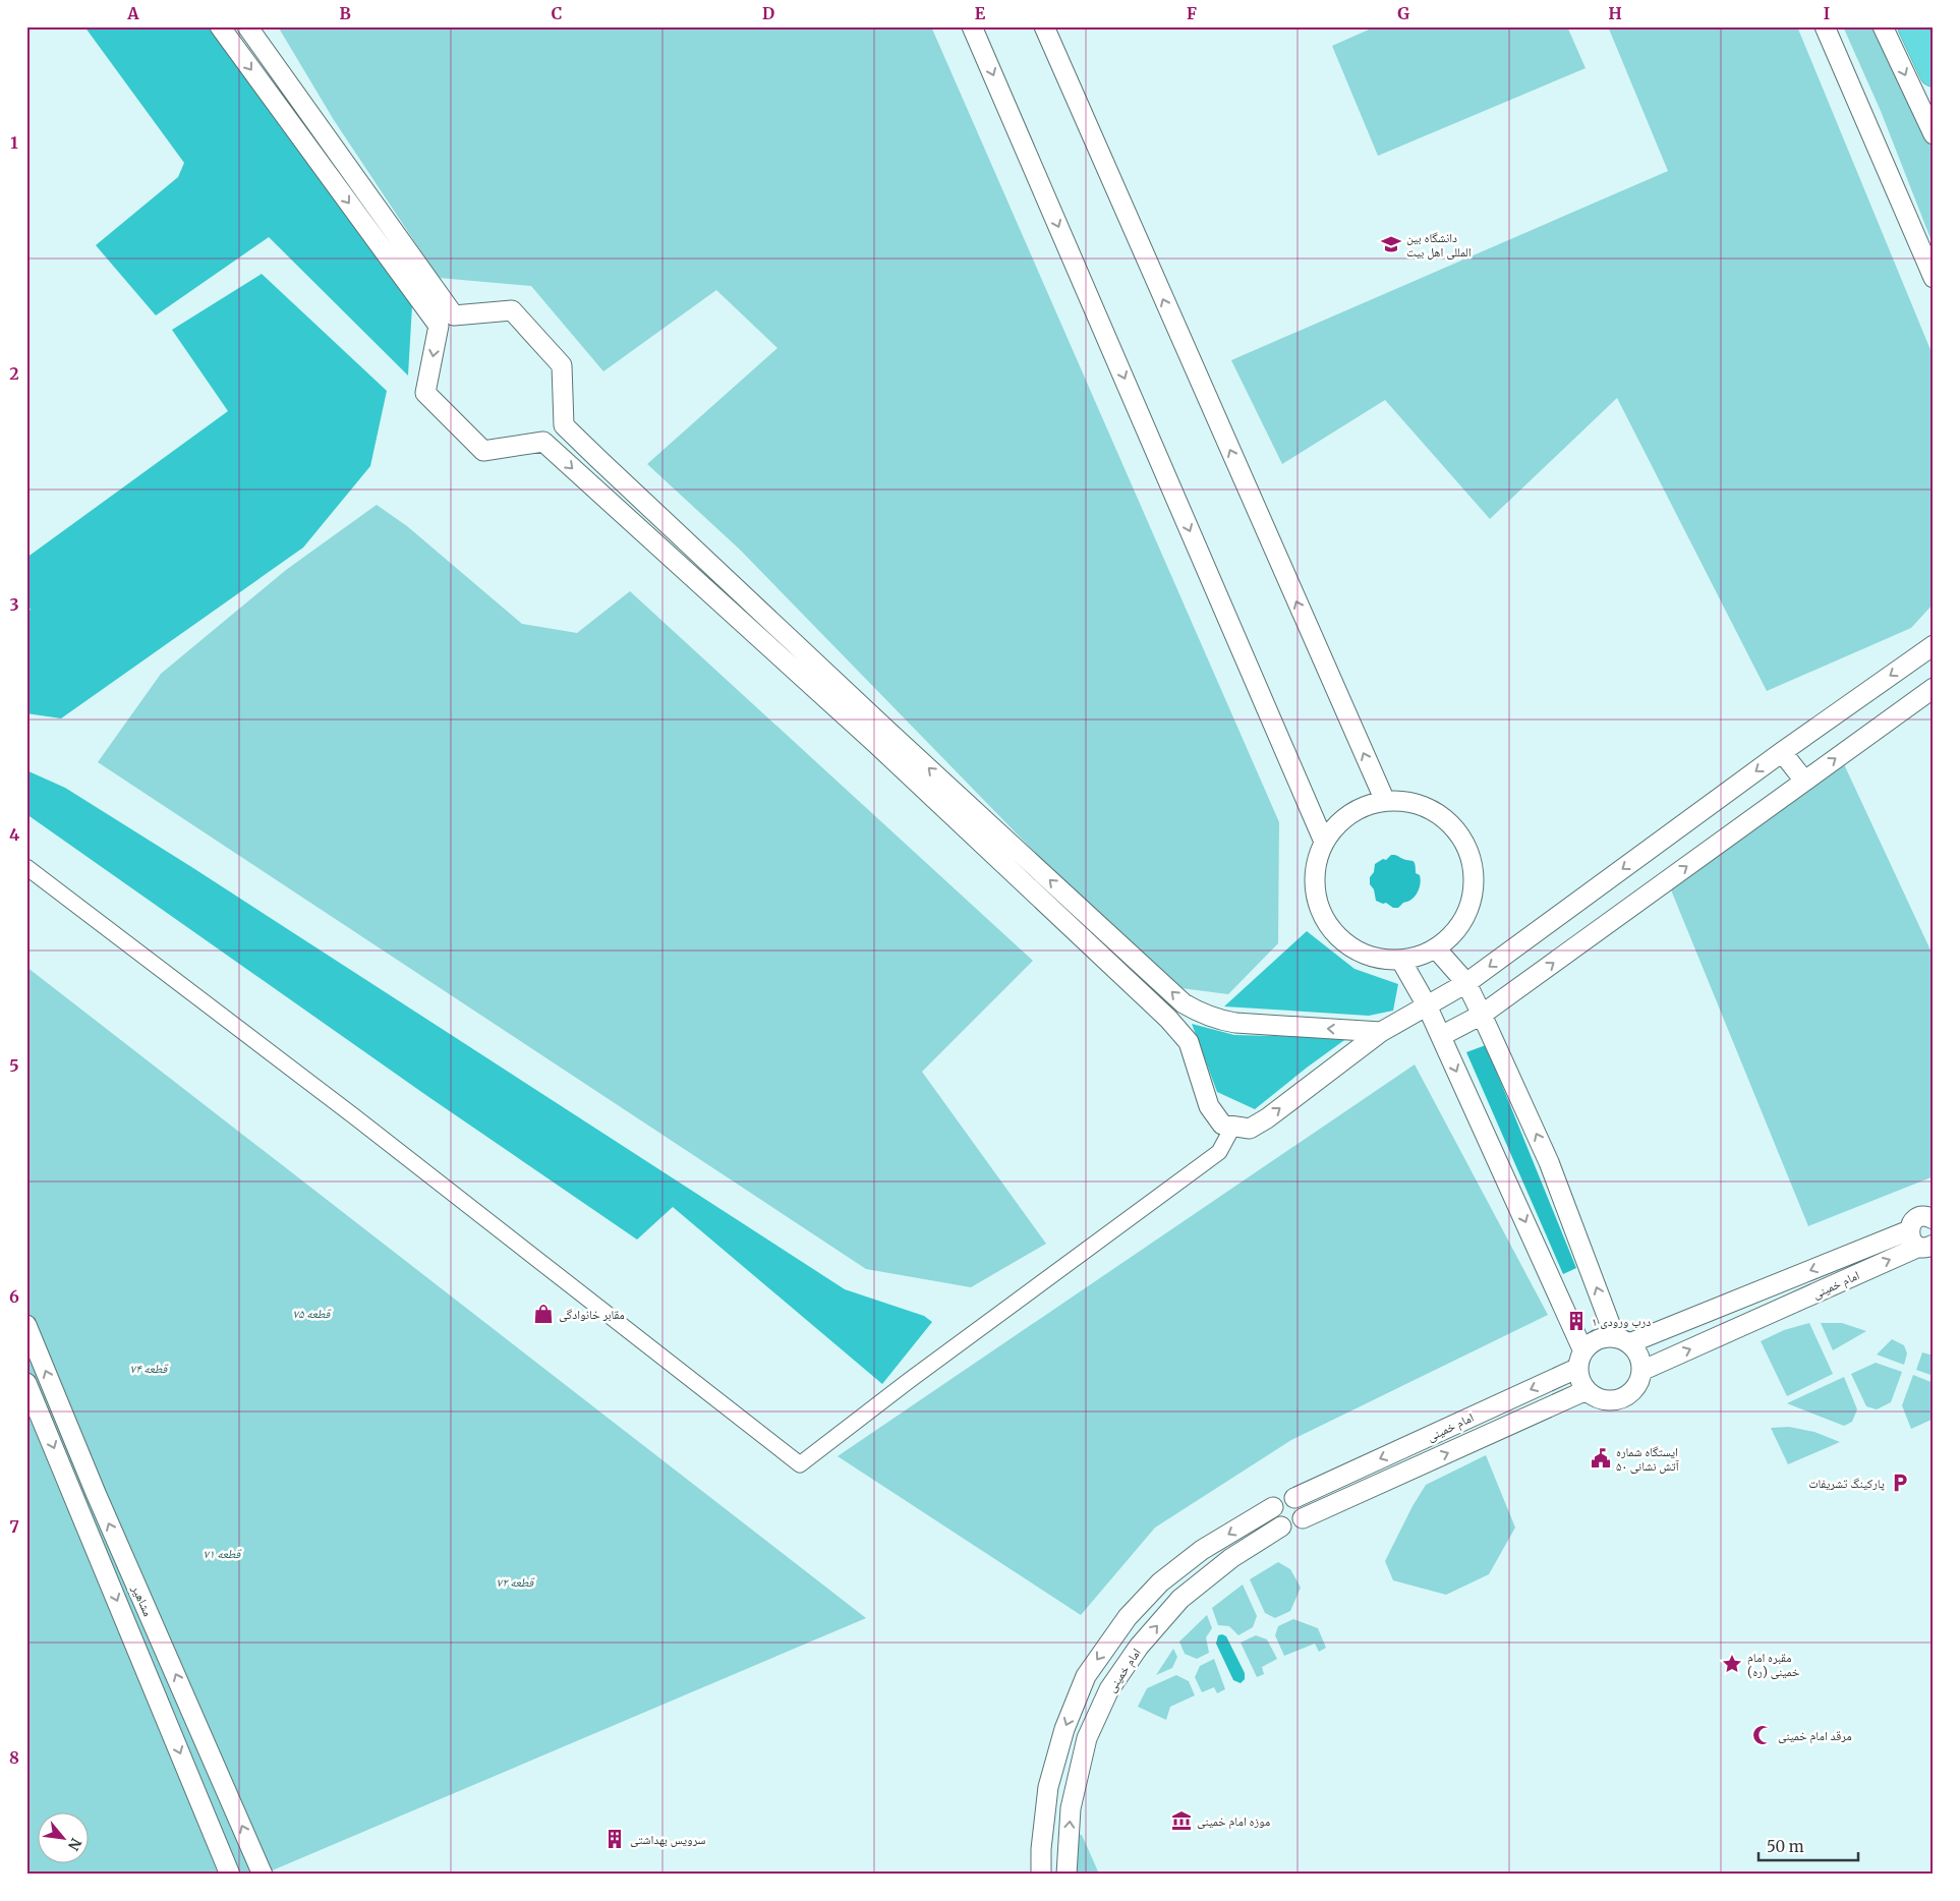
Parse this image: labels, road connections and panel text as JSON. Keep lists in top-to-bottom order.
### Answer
{
  "streets": {
    "street": ["امام خمینی", "مشاهیر"]
  },
  "parks": [
    "قطعه ۷۵",
    "قطعه ۷۴",
    "قطعه ۷۱",
    "قطعه ۷۲"
  ],
  "places": {
    "school or university": ["دانشگاه بین المللی اهل بیت"],
    "shop": ["مقابر خانوادگی"],
    "building": ["درب ورودی ۱", "سرویس بهداشتی"],
    "public building": ["ایستگاه شماره ۵۰ آتش نشانی"],
    "parking": ["پارکینگ تشریفات"],
    "place": ["مقبره امام خمینی (ره)"],
    "mosque": ["مرقد امام خمینی"],
    "museum": ["موزه امام خمینی"]
  },
  "scale_bar": "50 m",
  "north": "bottom right",
  "grid": {
    "columns": [
      "A",
      "B",
      "C",
      "D",
      "E",
      "F",
      "G",
      "H",
      "I"
    ],
    "rows": [
      "1",
      "2",
      "3",
      "4",
      "5",
      "6",
      "7",
      "8"
    ]
  }
}
